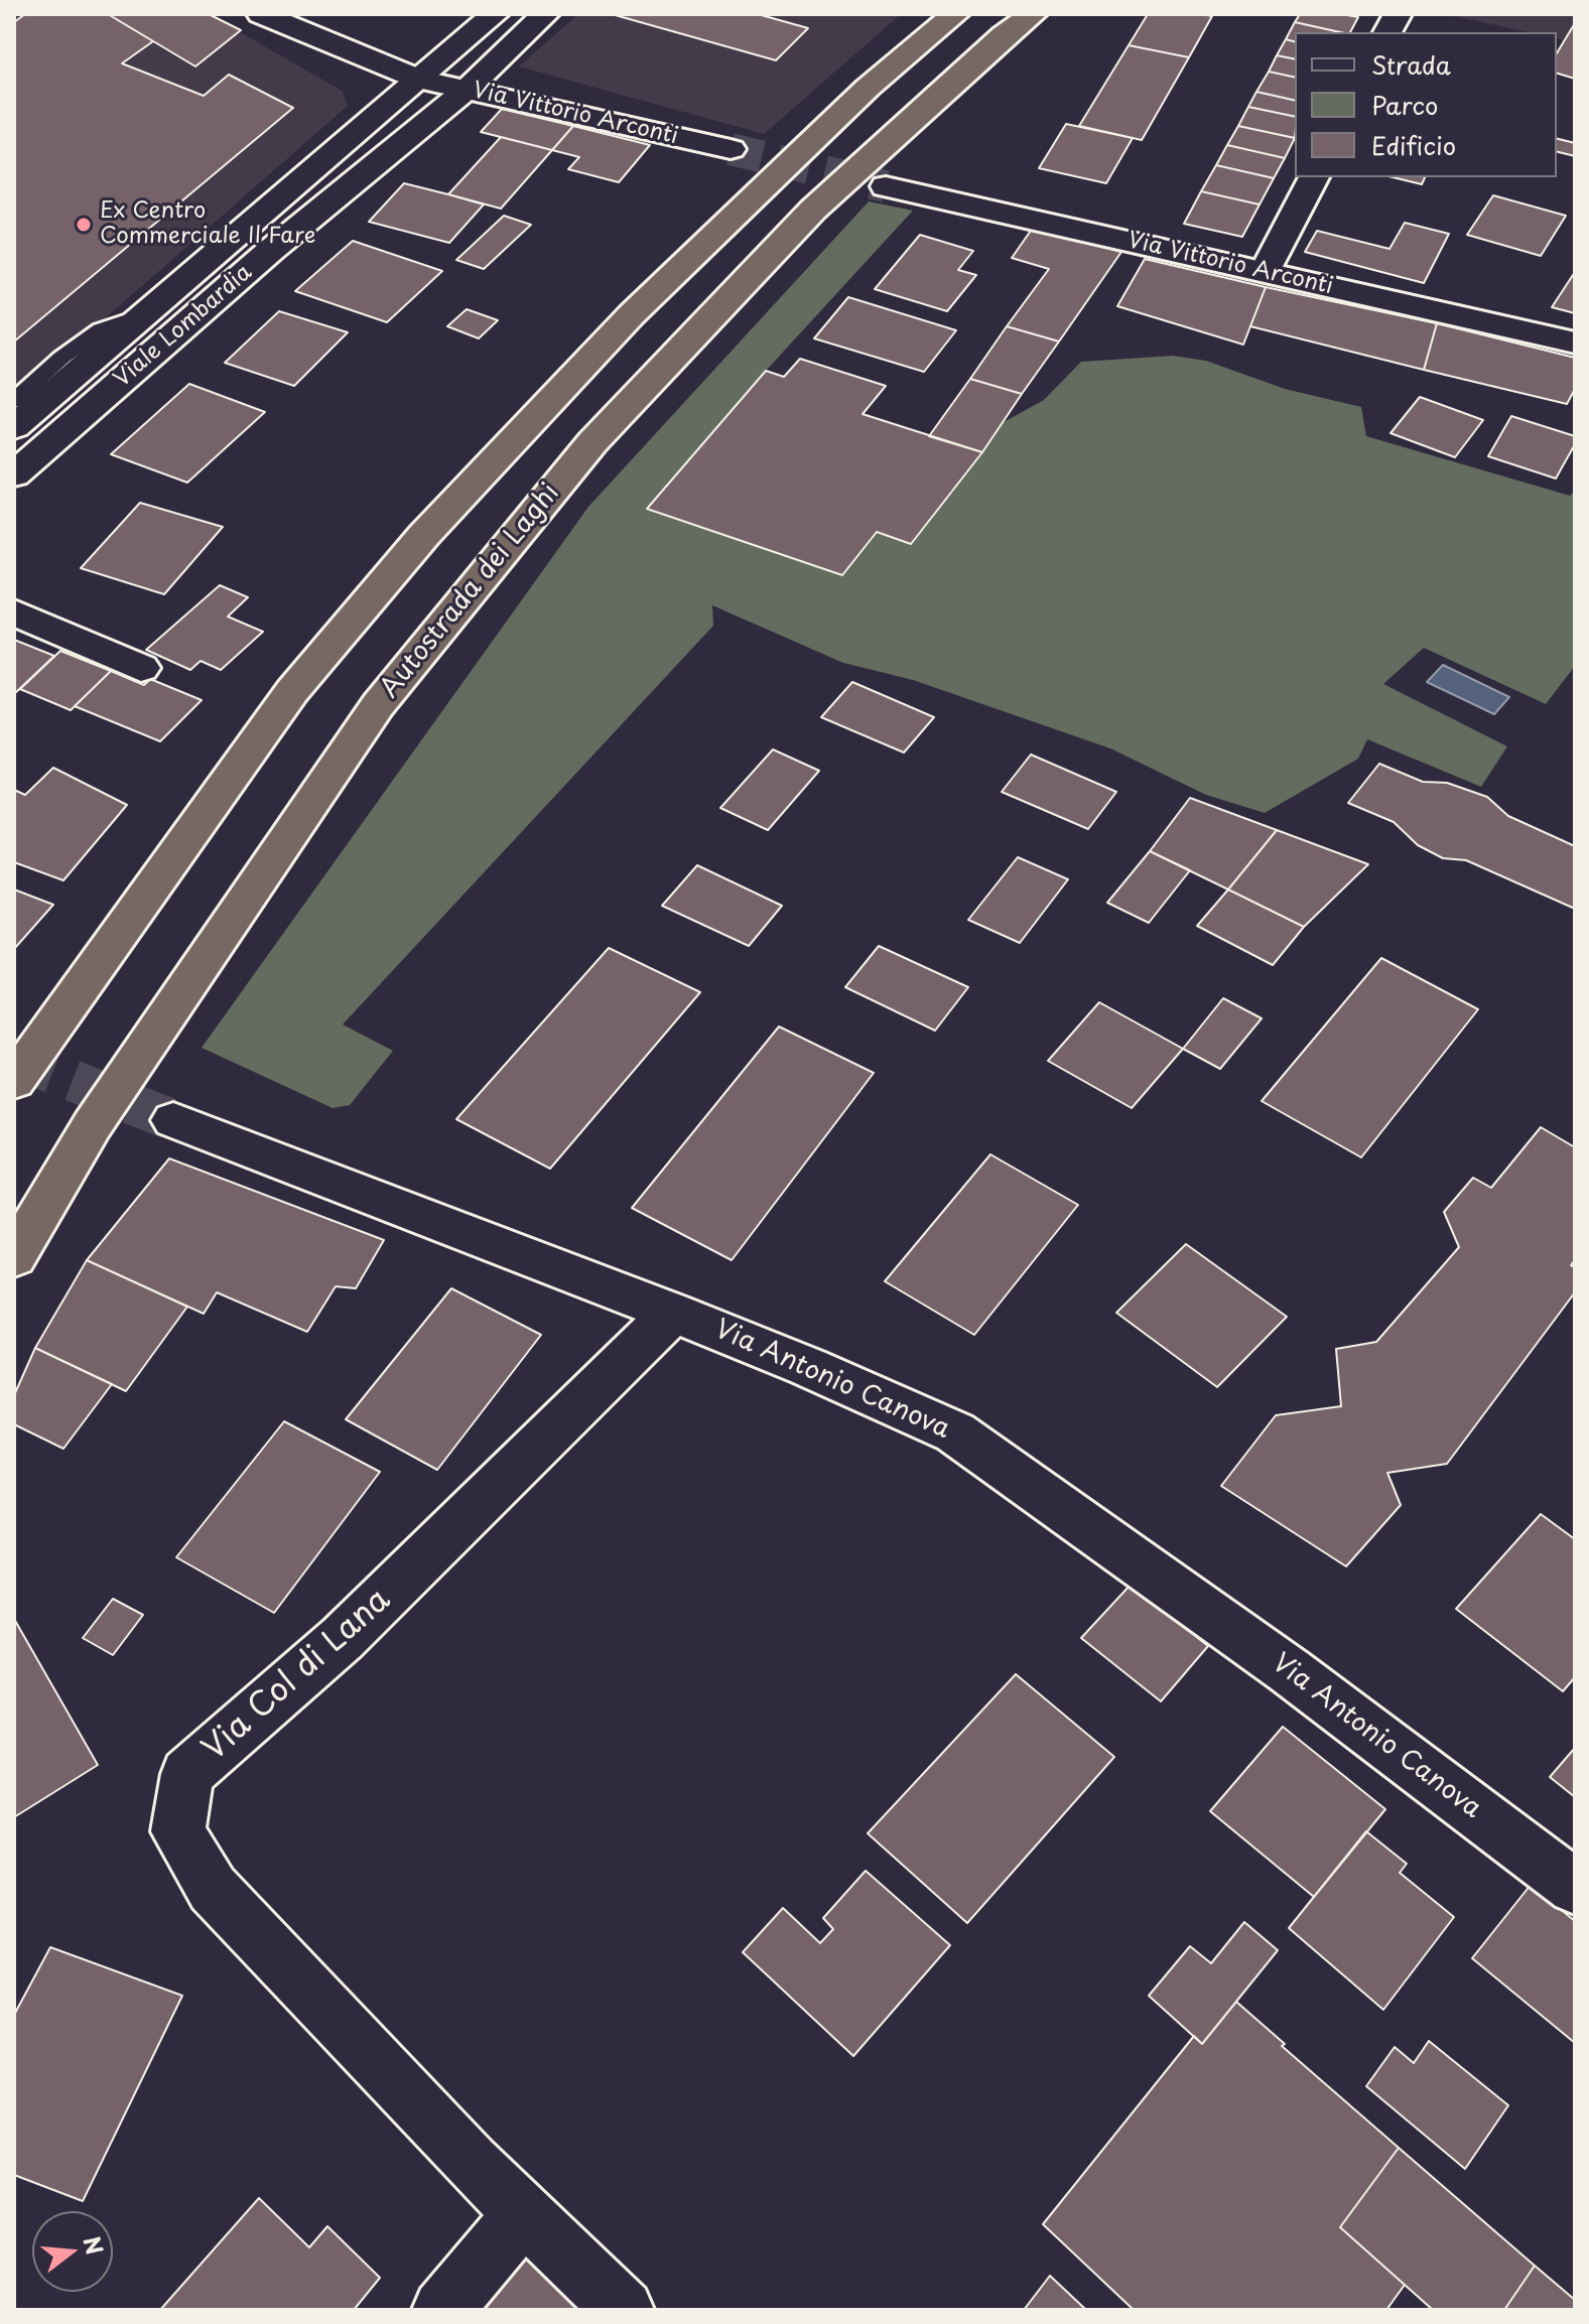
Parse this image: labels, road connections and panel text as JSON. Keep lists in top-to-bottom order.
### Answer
{
  "streets": {
    "highway": ["Autostrada dei Laghi"],
    "street": [
      "Via Vittorio Arconti",
      "Viale Lombardia",
      "Via Antonio Canova",
      "Via Col di Lana"
    ]
  },
  "crossings": [
    ["Via Vittorio Arconti", "Viale Lombardia"],
    ["Via Antonio Canova", "Via Col di Lana"]
  ],
  "places": ["Ex Centro Commerciale Il Fare"],
  "legend": ["Strada", "Parco", "Edificio"],
  "north": "right"
}
